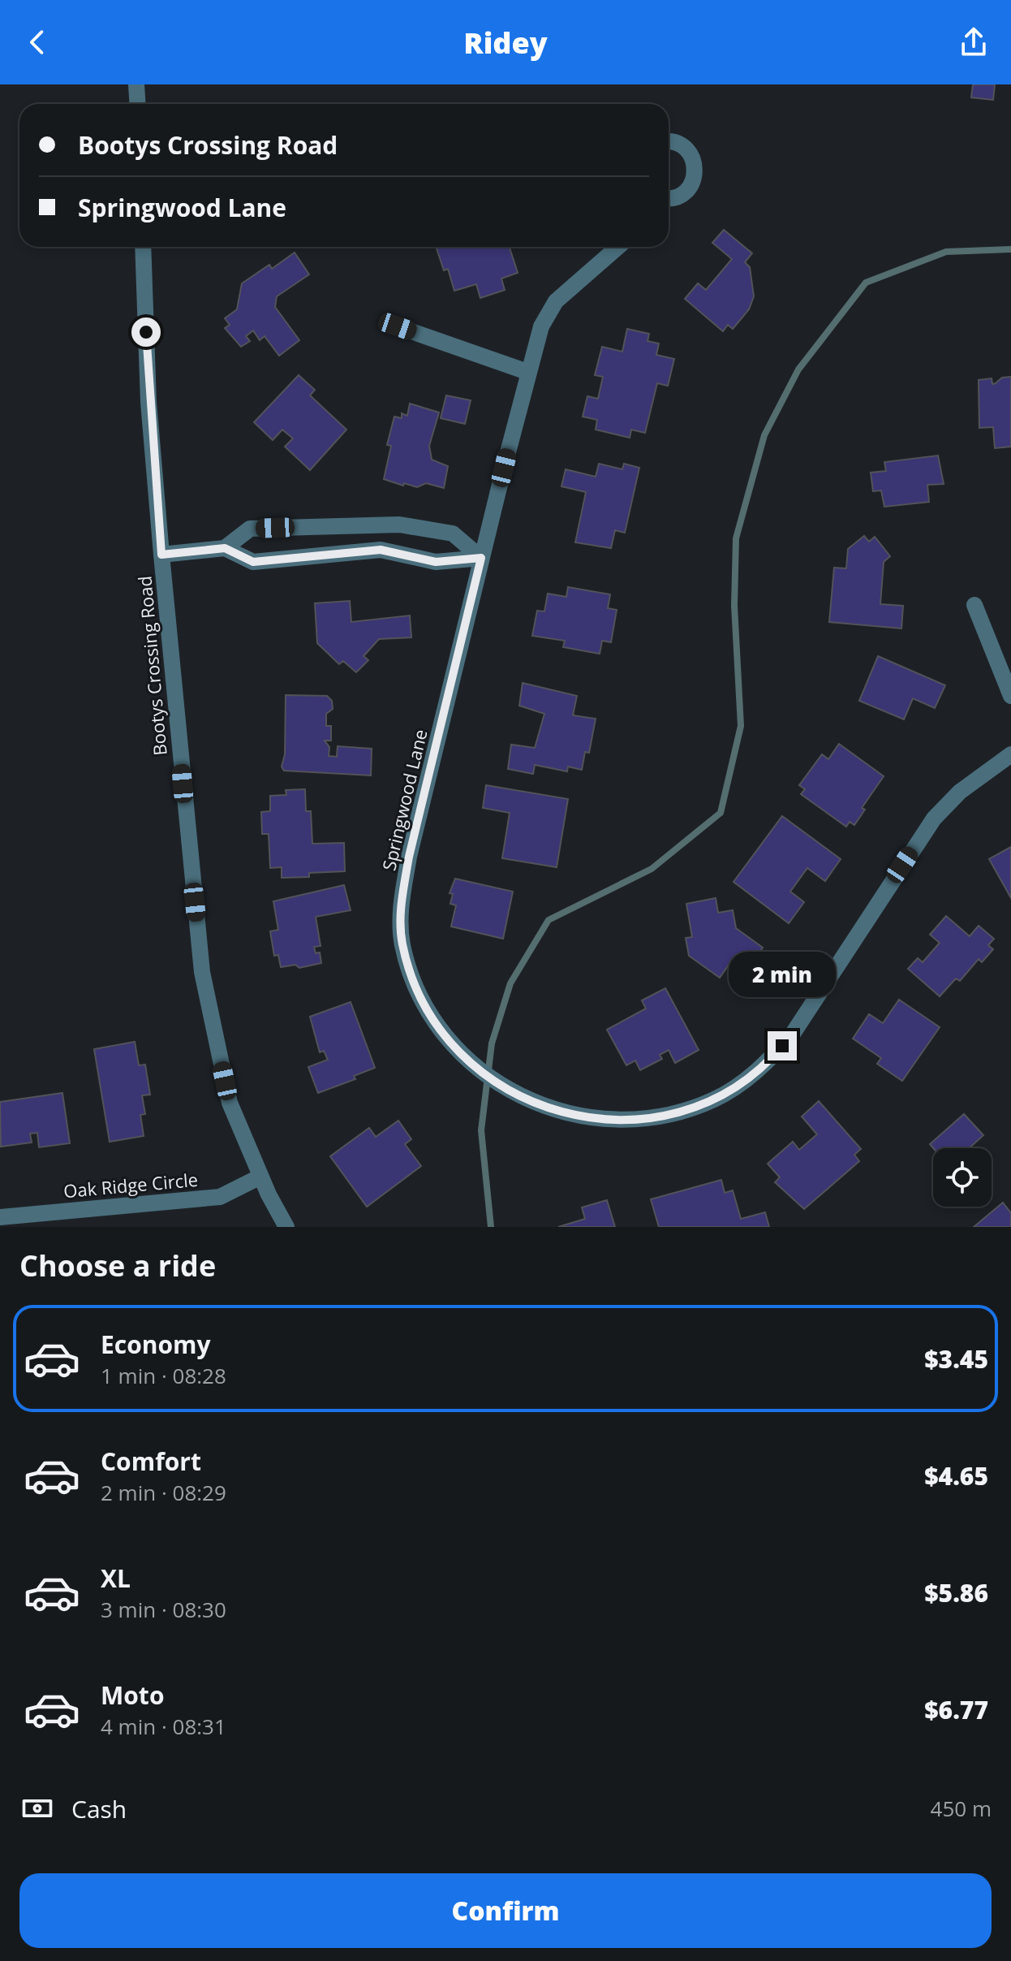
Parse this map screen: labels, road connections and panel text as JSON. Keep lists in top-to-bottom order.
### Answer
{
  "streets": {
    "street": ["Bootys Crossing Road", "Springwood Lane", "Oak Ridge Circle"]
  },
  "crossings": [
    ["Bootys Crossing Road", "Oak Ridge Circle"]
  ],
  "page": {
    "header": "Ridey",
    "banner": ["Bootys Crossing Road", "Springwood Lane"],
    "bubble": "2 min",
    "heading": "Choose a ride",
    "list": [
      {
        "name": "Economy",
        "note": "1 min · 08:28",
        "value": "$3.45"
      },
      {
        "name": "Comfort",
        "note": "2 min · 08:29",
        "value": "$4.65"
      },
      {
        "name": "XL",
        "note": "3 min · 08:30",
        "value": "$5.86"
      },
      {
        "name": "Moto",
        "note": "4 min · 08:31",
        "value": "$6.77"
      }
    ],
    "pay": ["Cash", "450 m"],
    "buttons": "Confirm"
  }
}
